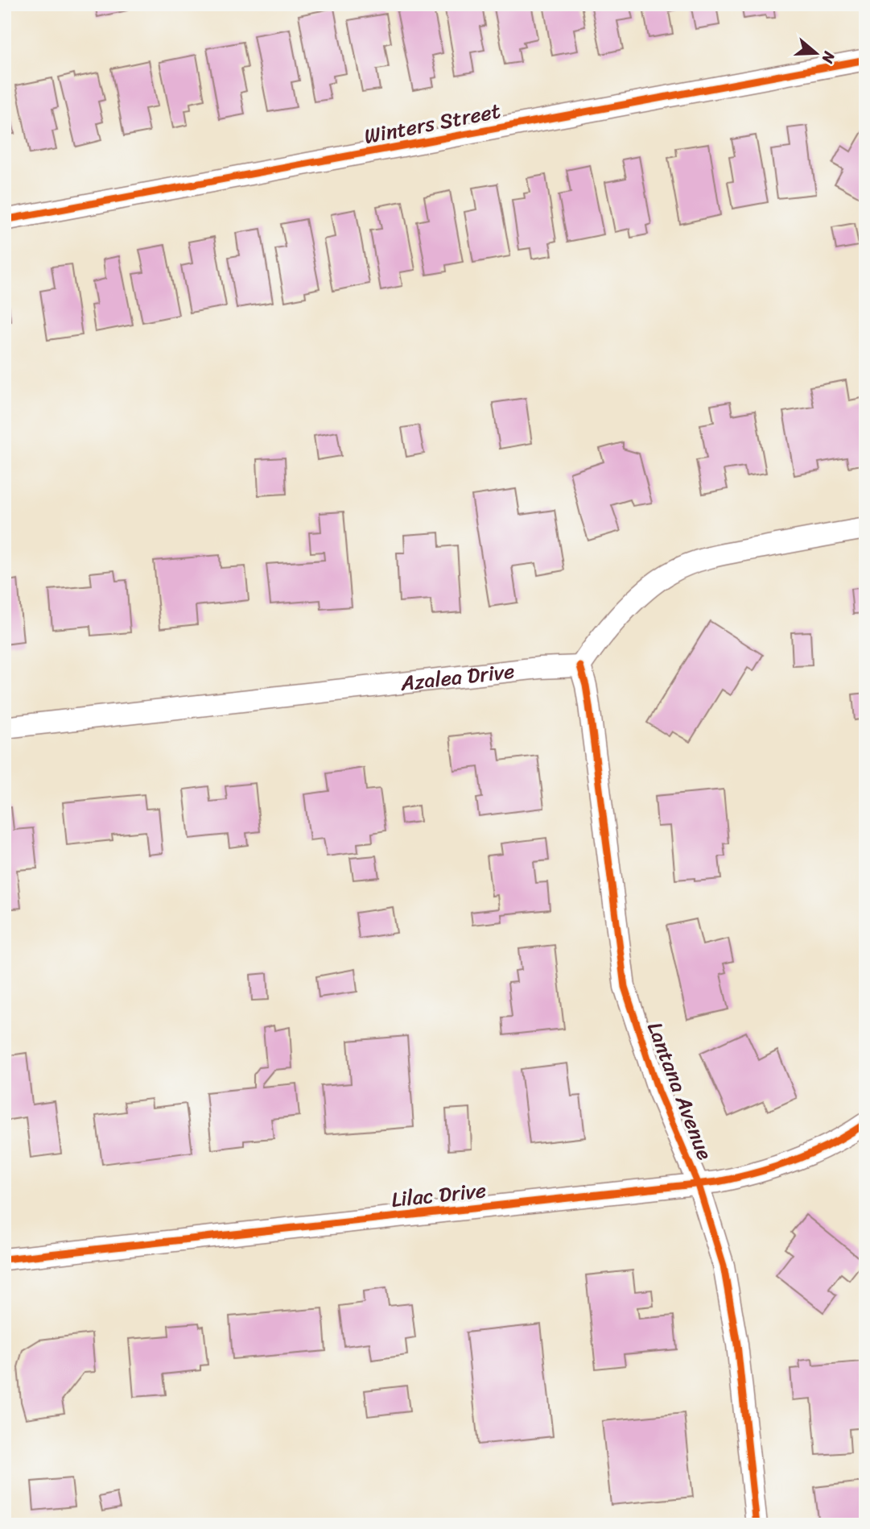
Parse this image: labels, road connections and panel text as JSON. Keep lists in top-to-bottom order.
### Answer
{
  "streets": {
    "street": [
      "Winters Street",
      "Azalea Drive",
      "Lantana Avenue",
      "Lilac Drive"
    ]
  },
  "crossings": [
    ["Azalea Drive", "Lantana Avenue"],
    ["Lantana Avenue", "Lilac Drive"]
  ],
  "north": "right"
}
